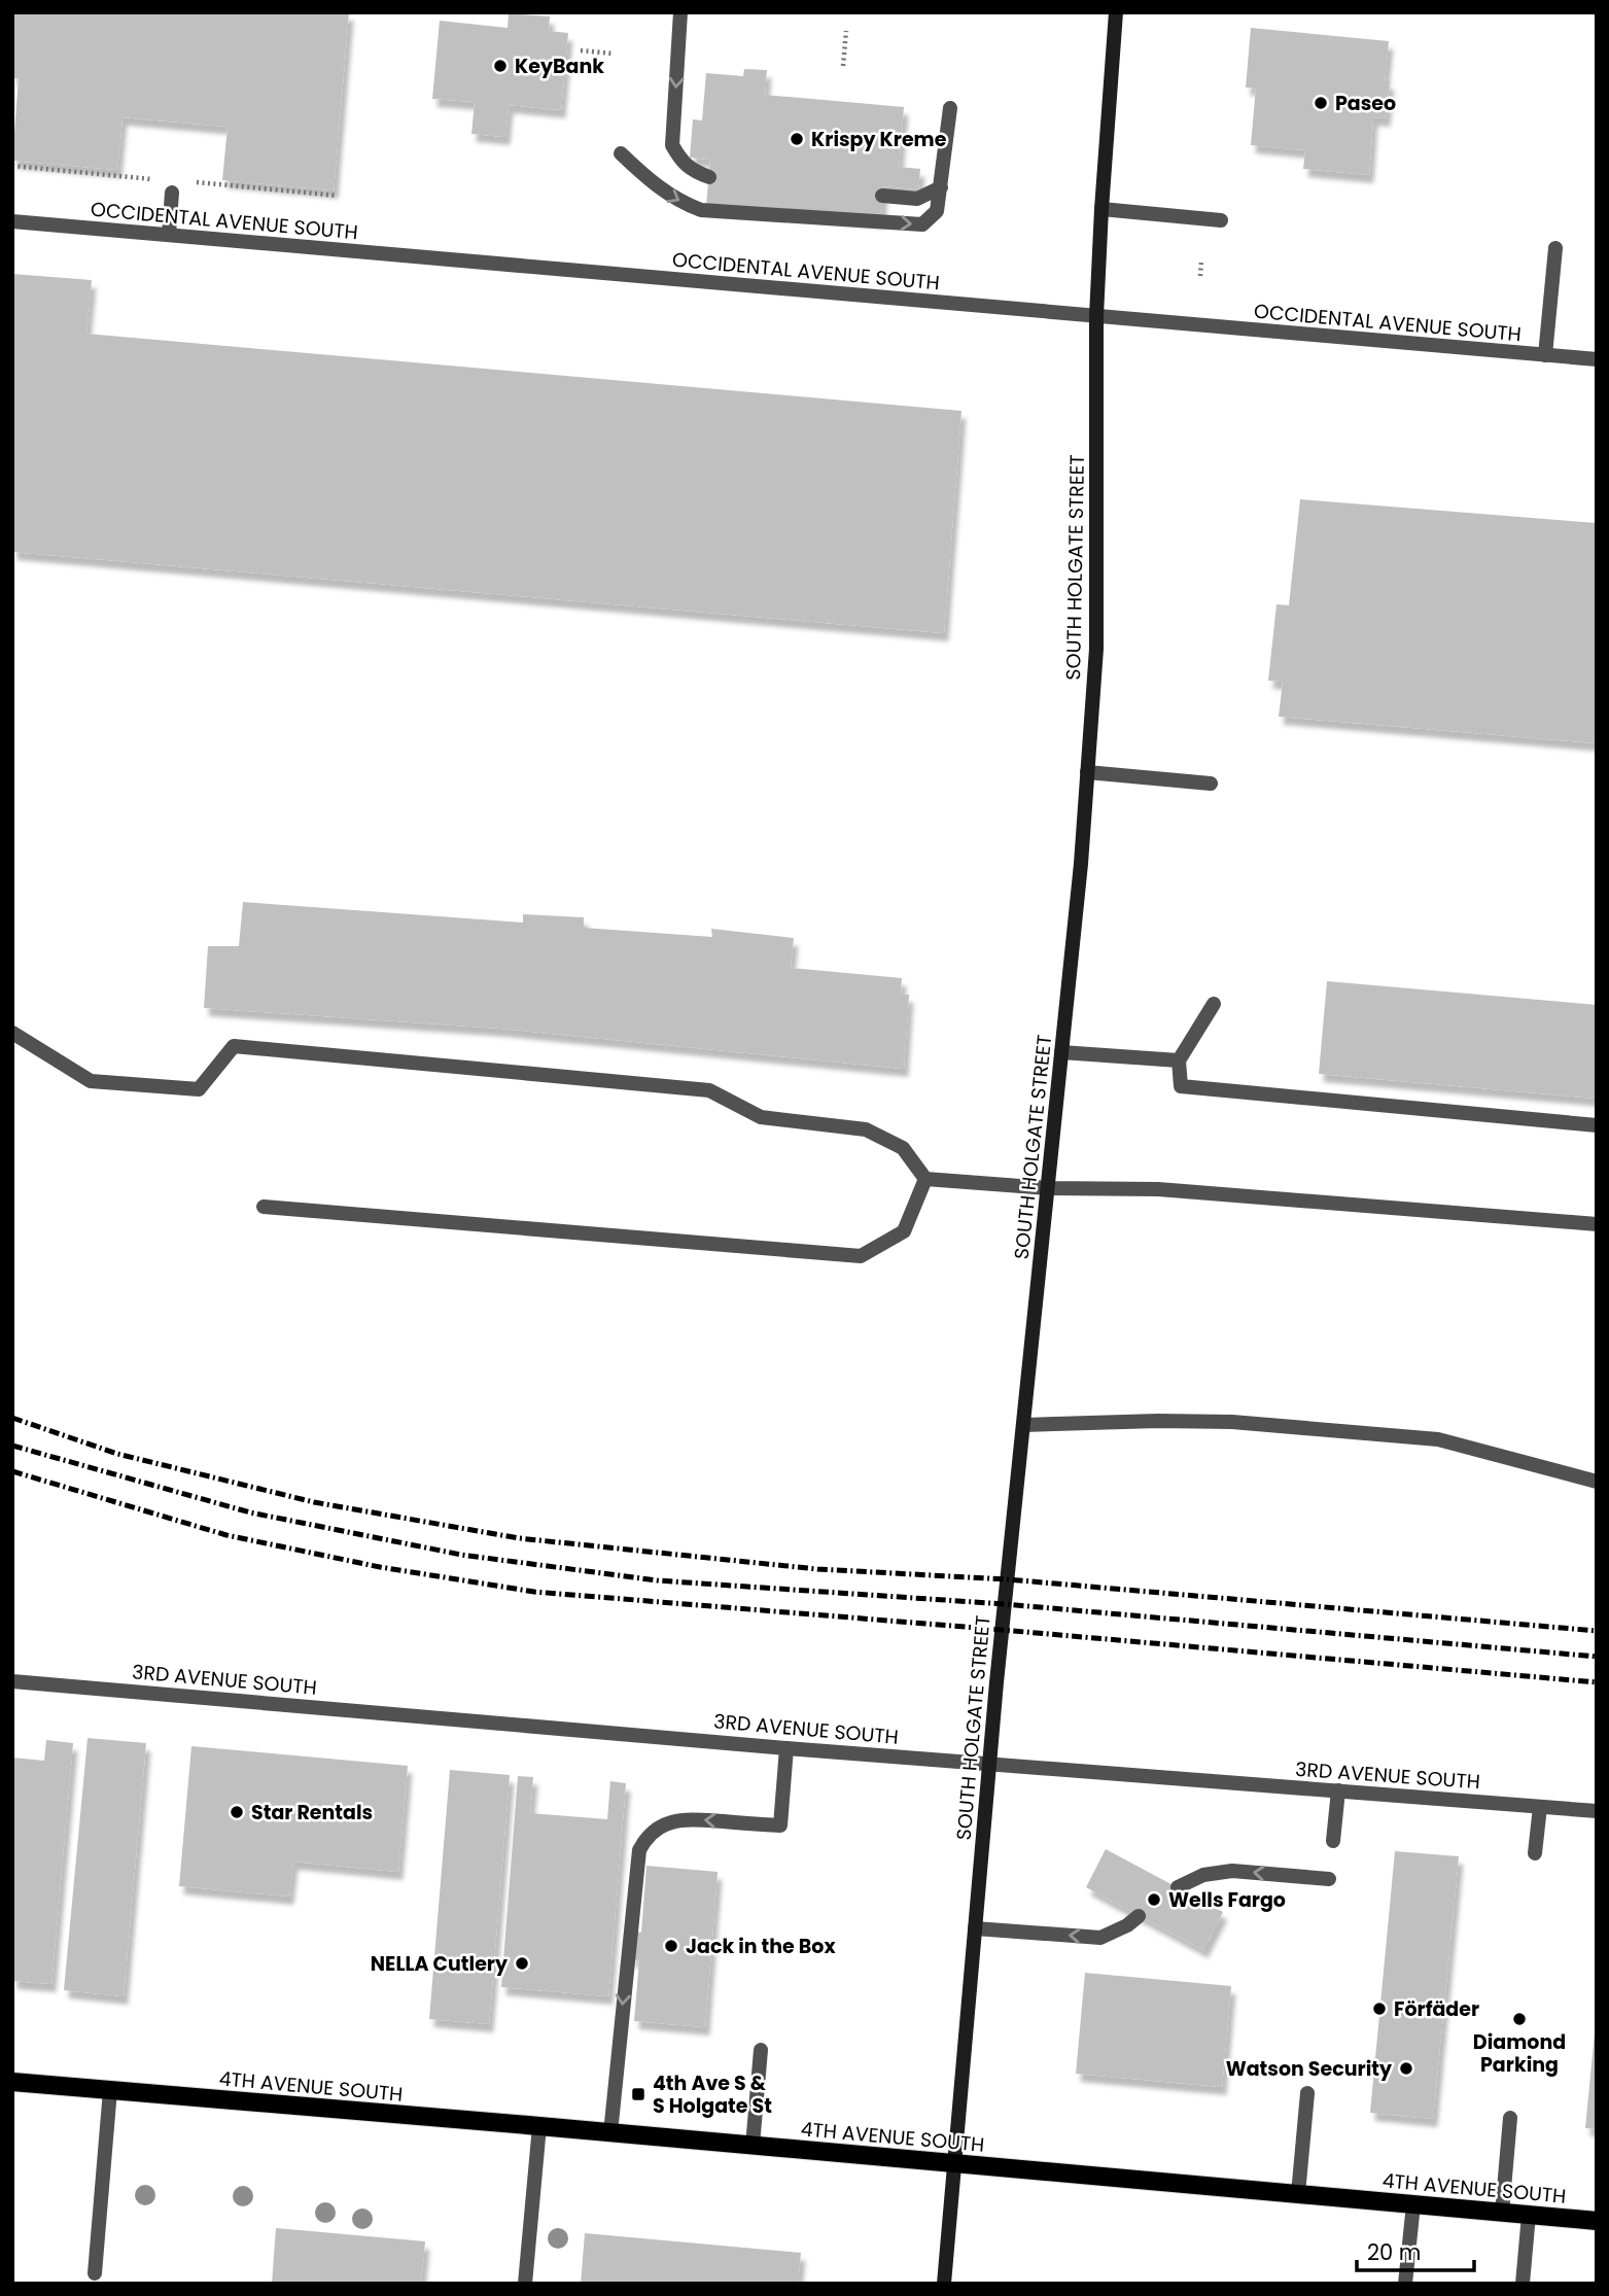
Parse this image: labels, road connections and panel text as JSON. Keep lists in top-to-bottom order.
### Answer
{
  "streets": {
    "main road": ["SOUTH HOLGATE STREET", "4TH AVENUE SOUTH"],
    "street": ["OCCIDENTAL AVENUE SOUTH", "3RD AVENUE SOUTH"]
  },
  "crossings": [
    ["OCCIDENTAL AVENUE SOUTH", "SOUTH HOLGATE STREET"],
    ["SOUTH HOLGATE STREET", "3RD AVENUE SOUTH"],
    ["SOUTH HOLGATE STREET", "4TH AVENUE SOUTH"]
  ],
  "places": {
    "other": [
      "KeyBank",
      "Paseo",
      "Krispy Kreme",
      "Star Rentals",
      "Wells Fargo",
      "Jack in the Box",
      "NELLA Cutlery",
      "Förfäder",
      "Diamond Parking",
      "Watson Security"
    ],
    "transit": ["4th Ave S & S Holgate St"]
  },
  "scale_bar": "20 m"
}
